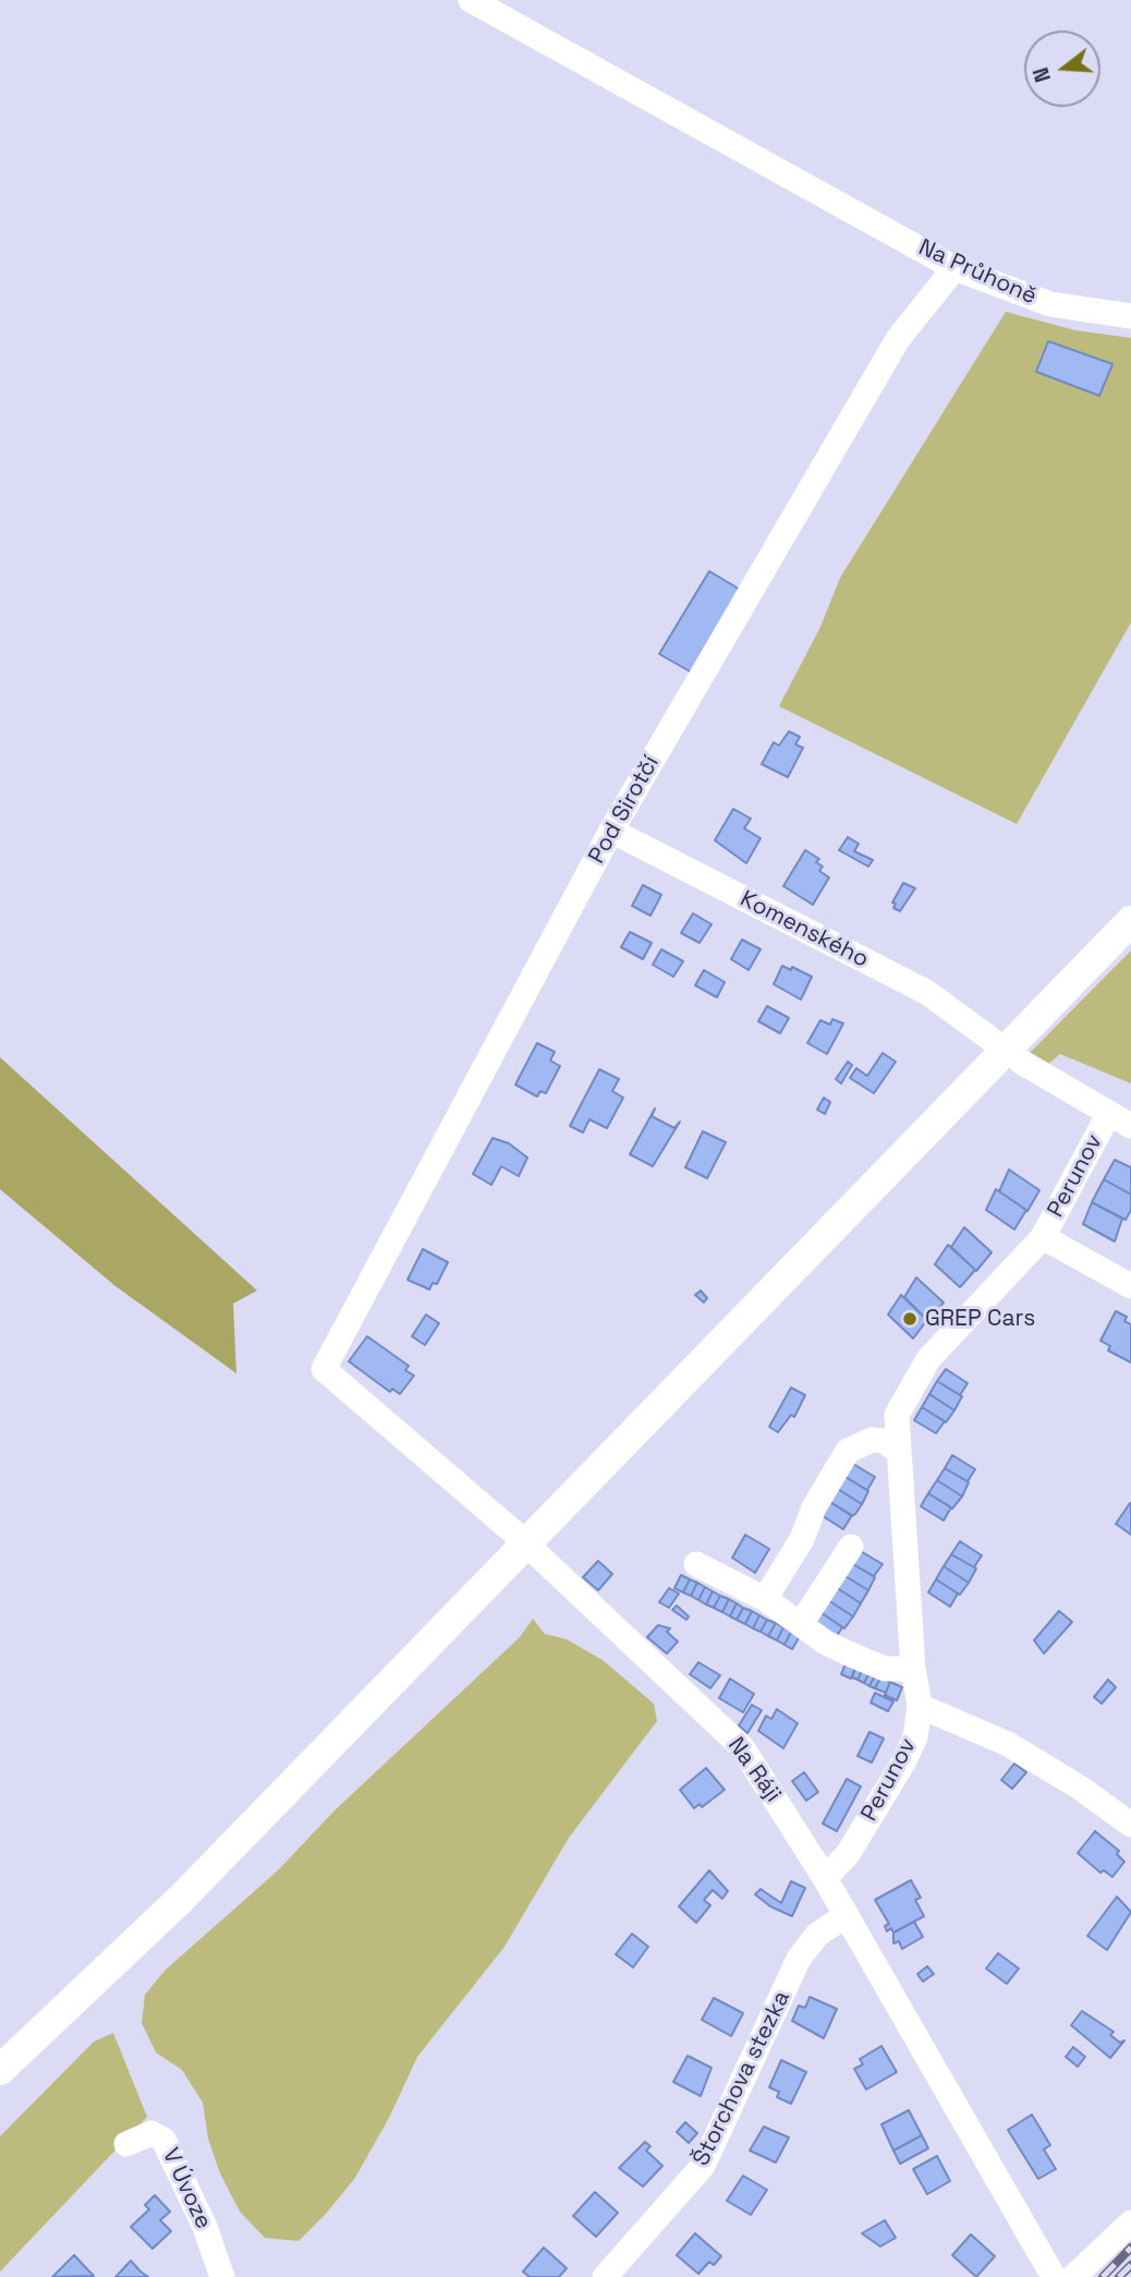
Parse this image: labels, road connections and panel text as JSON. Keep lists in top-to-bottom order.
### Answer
{
  "streets": {
    "street": [
      "Na Průhoně",
      "Pod Sirotčí",
      "Komenského",
      "Perunov",
      "Na Ráji",
      "Štorchova stezka",
      "V Úvoze"
    ]
  },
  "crossings": [
    ["Na Průhoně", "Pod Sirotčí"],
    ["Pod Sirotčí", "Komenského"],
    ["Pod Sirotčí", "Na Ráji"],
    ["Perunov", "Na Ráji"],
    ["Na Ráji", "Štorchova stezka"]
  ],
  "places": ["GREP Cars"],
  "north": "left"
}
